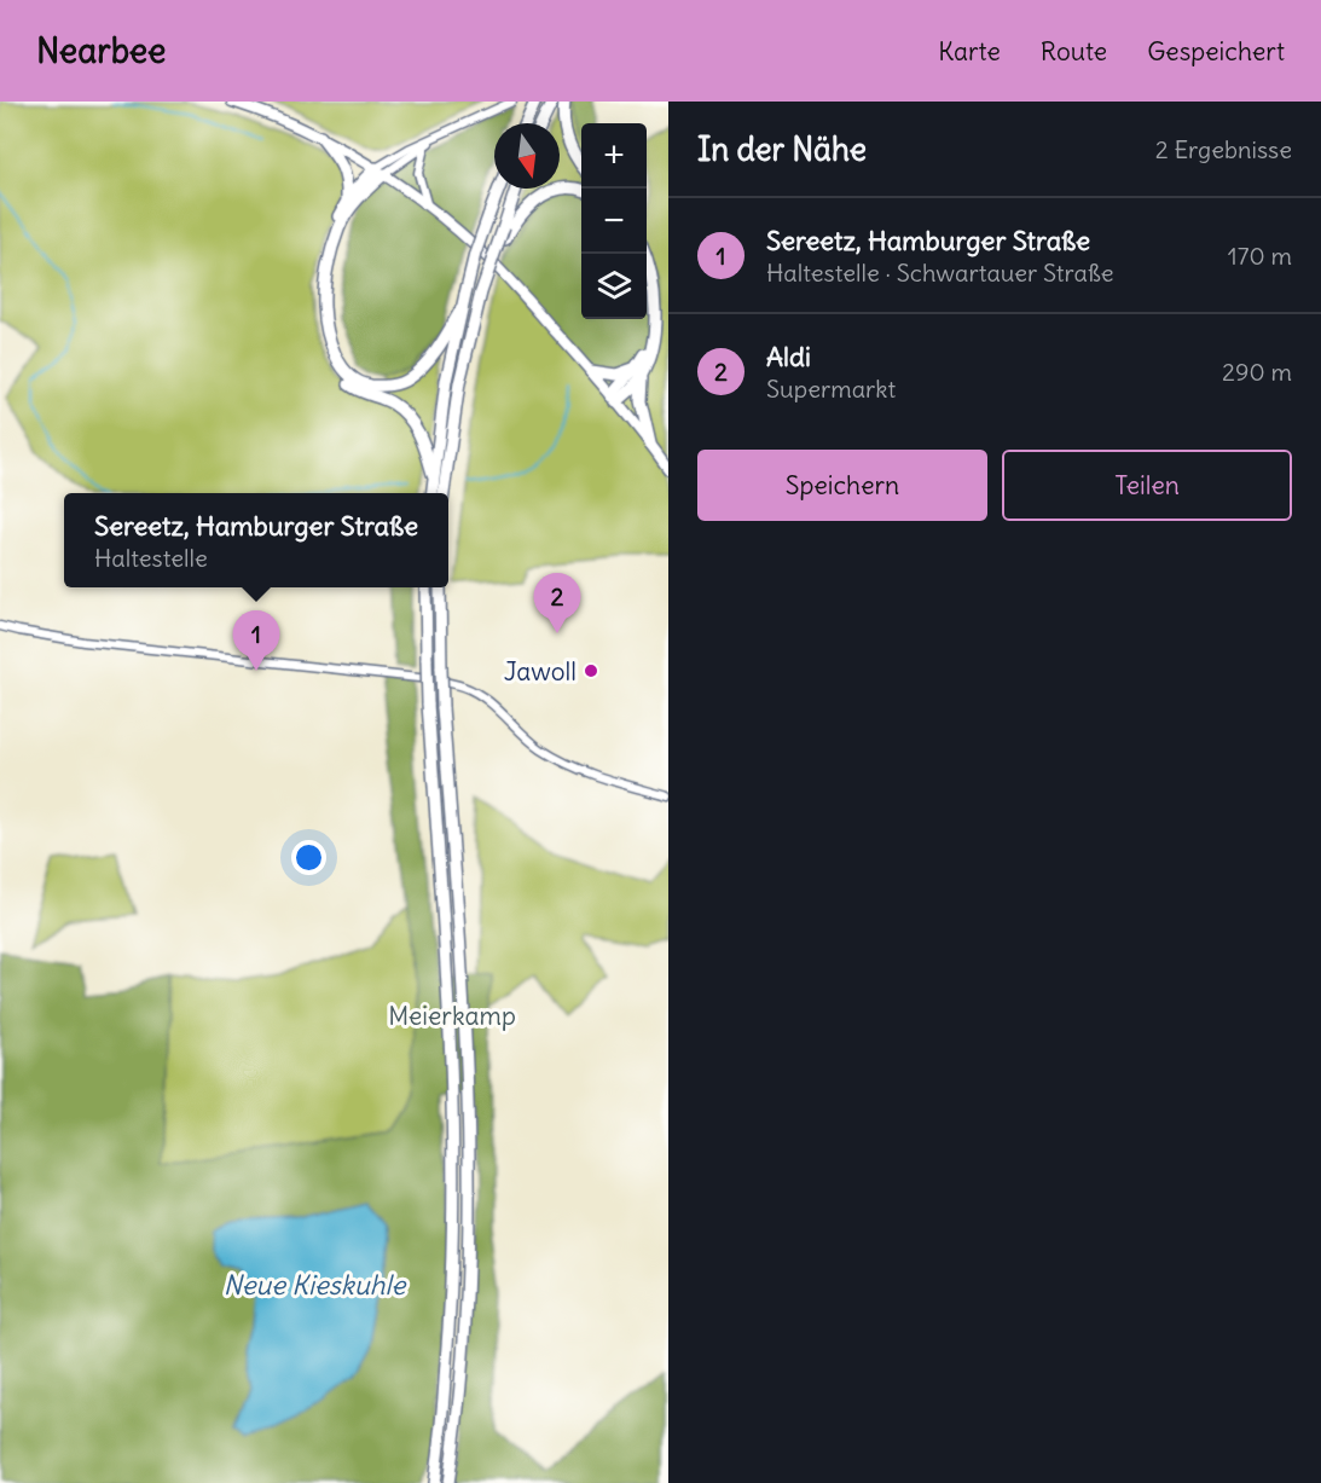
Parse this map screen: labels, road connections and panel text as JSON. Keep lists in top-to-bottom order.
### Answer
{
  "water": ["Neue Kieskuhle"],
  "parks": ["Meierkamp"],
  "places": ["Jawoll"],
  "north": "bottom",
  "page": {
    "header": "Nearbee",
    "nav": ["Karte", "Route", "Gespeichert"],
    "heading": ["In der Nähe", "2 Ergebnisse"],
    "map_buttons": ["+", "−"],
    "list": [
      {
        "mark": "1",
        "name": "Sereetz, Hamburger Straße",
        "note": "Haltestelle · Schwartauer Straße",
        "value": "170 m"
      },
      {
        "mark": "2",
        "name": "Aldi",
        "note": "Supermarkt",
        "value": "290 m"
      }
    ],
    "buttons": ["Speichern", "Teilen"],
    "popup": ["Sereetz, Hamburger Straße", "Haltestelle"],
    "pins": ["2", "1"]
  }
}
